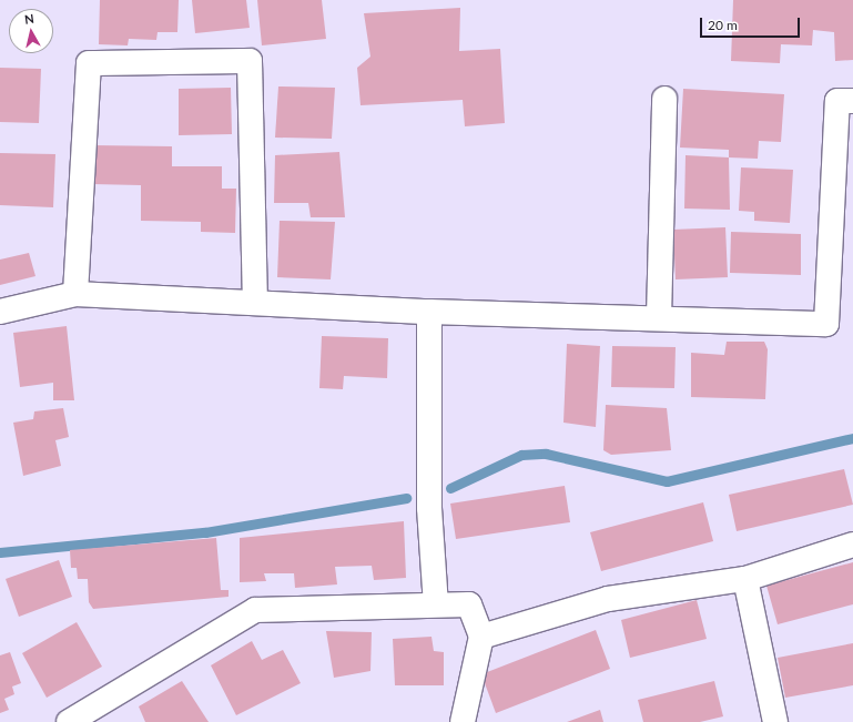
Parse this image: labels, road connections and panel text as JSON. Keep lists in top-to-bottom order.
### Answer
{
  "scale_bar": "20 m",
  "north": "top"
}
